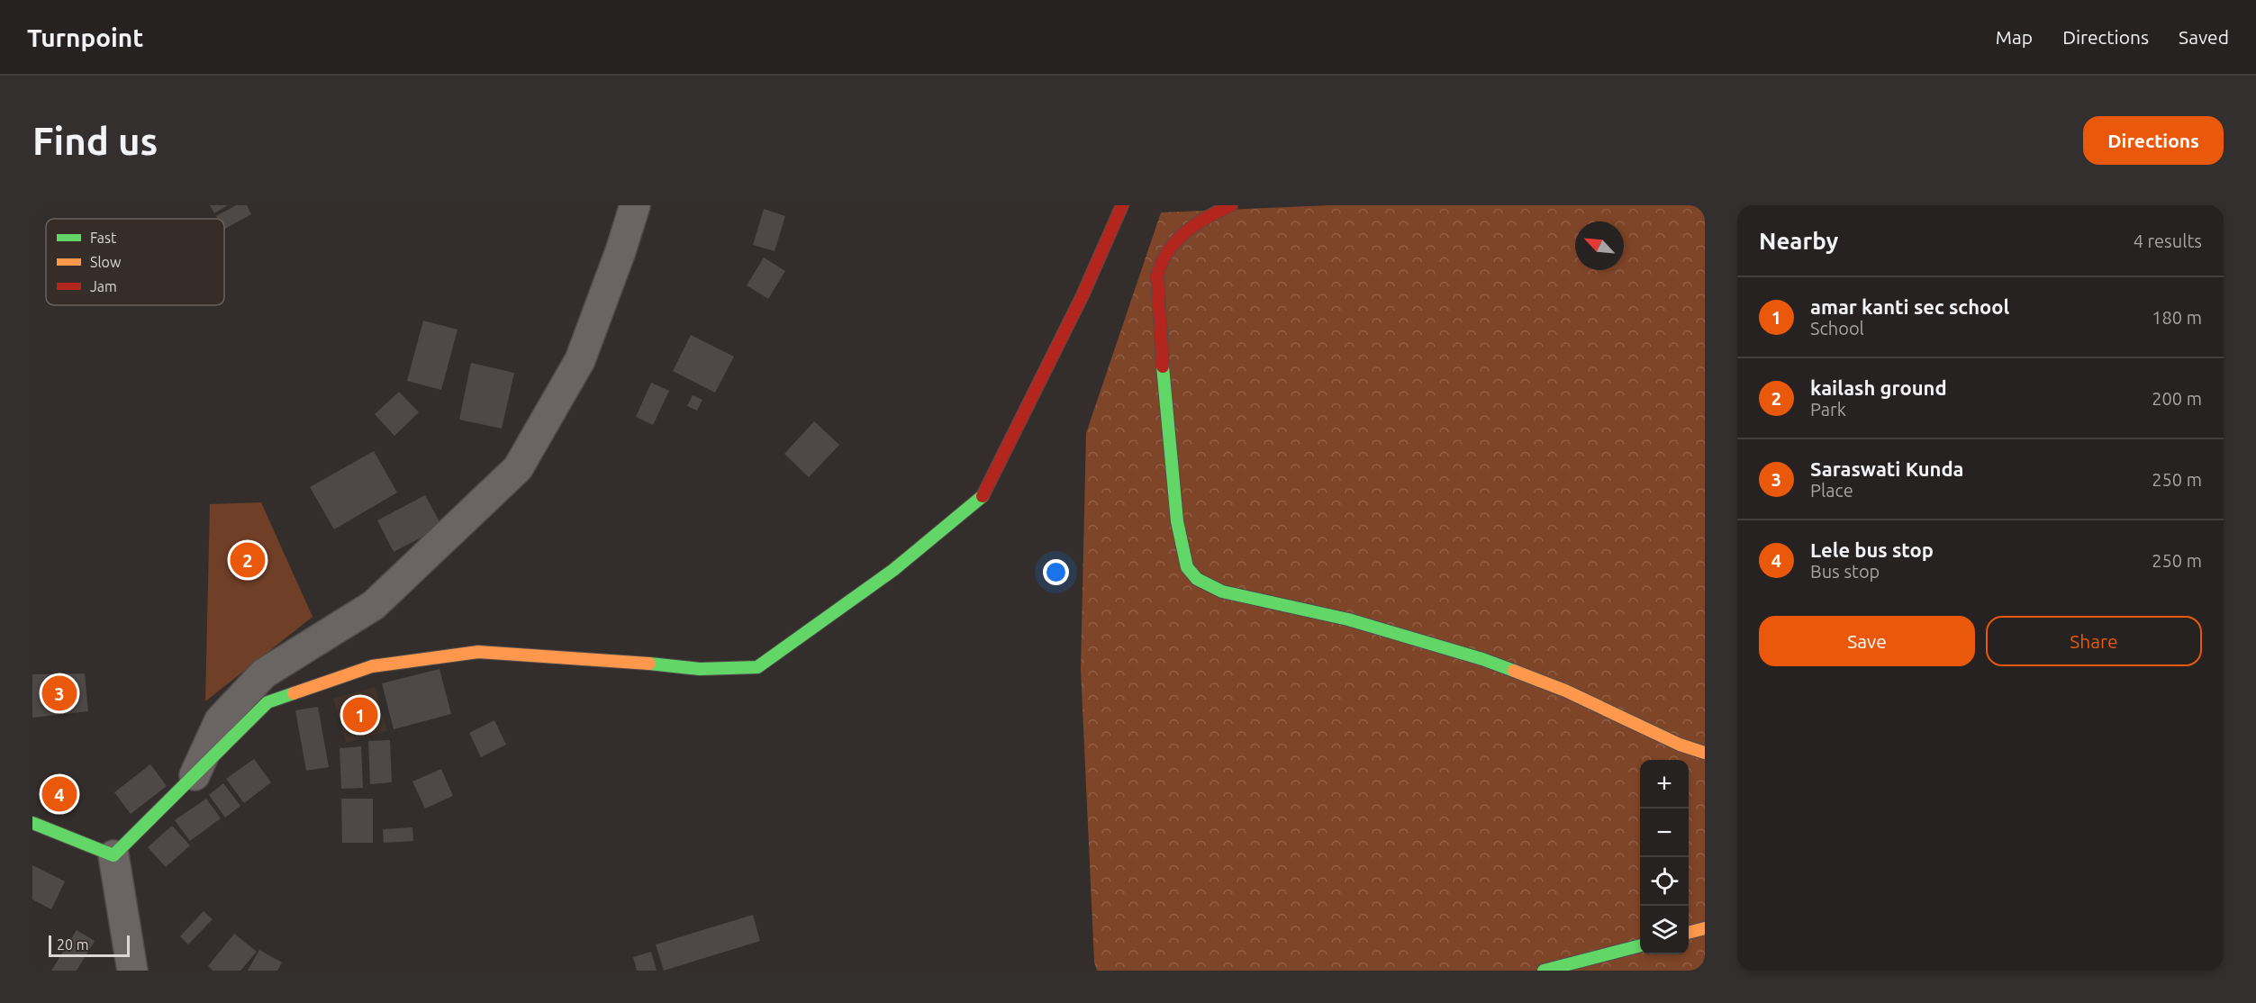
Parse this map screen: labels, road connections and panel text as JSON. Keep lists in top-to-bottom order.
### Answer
{
  "legend": ["Fast", "Slow", "Jam"],
  "scale_bar": "20 m",
  "north": "top left",
  "page": {
    "header": "Turnpoint",
    "nav": ["Map", "Directions", "Saved"],
    "buttons": [
      "Directions",
      ["Save", "Share"]
    ],
    "title": "Find us",
    "heading": ["Nearby", "4 results"],
    "list": [
      {
        "mark": "1",
        "name": "amar kanti sec school",
        "note": "School",
        "value": "180 m"
      },
      {
        "mark": "2",
        "name": "kailash ground",
        "note": "Park",
        "value": "200 m"
      },
      {
        "mark": "3",
        "name": "Saraswati Kunda",
        "note": "Place",
        "value": "250 m"
      },
      {
        "mark": "4",
        "name": "Lele bus stop",
        "note": "Bus stop",
        "value": "250 m"
      }
    ],
    "pins": [
      "2",
      "3",
      "1",
      "4"
    ],
    "map_buttons": ["+", "−"],
    "scale": "20 m"
  }
}
